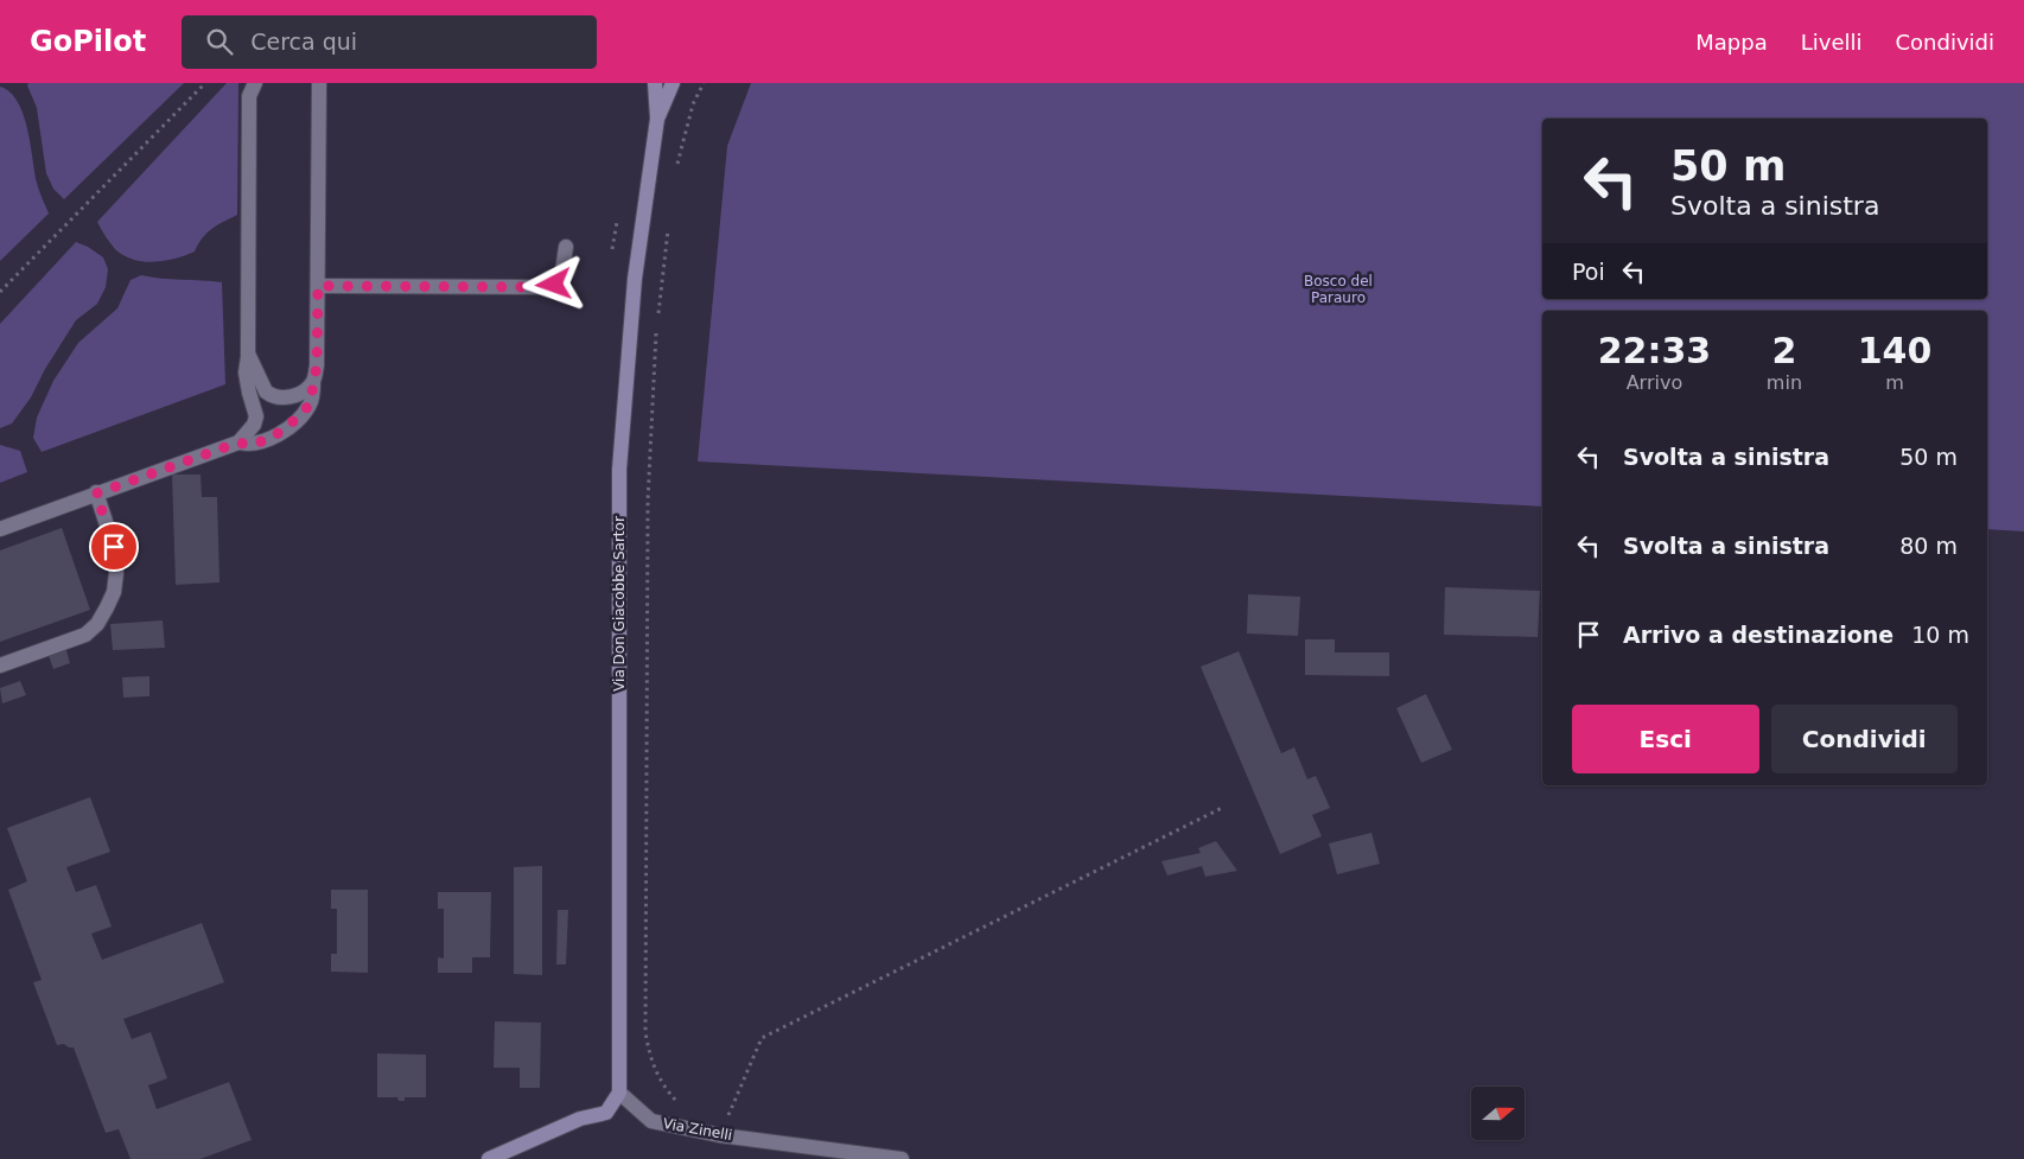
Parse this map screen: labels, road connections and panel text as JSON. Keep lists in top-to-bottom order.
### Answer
{
  "streets": {
    "main road": ["Via Don Giacobbe Sartor"],
    "street": ["Via Zinelli"]
  },
  "crossings": [
    ["Via Don Giacobbe Sartor", "Via Zinelli"]
  ],
  "parks": ["Bosco del Parauro"],
  "north": "right",
  "page": {
    "header": "GoPilot",
    "search": "Cerca qui",
    "nav": ["Mappa", "Livelli", "Condividi"],
    "turn": ["50 m", "Svolta a sinistra"],
    "then": "Poi",
    "eta": [
      "22:33",
      "Arrivo",
      "2",
      "min",
      "140",
      "m"
    ],
    "list": [
      {
        "name": "Svolta a sinistra",
        "value": "50 m"
      },
      {
        "name": "Svolta a sinistra",
        "value": "80 m"
      },
      {
        "name": "Arrivo a destinazione",
        "value": "10 m"
      }
    ],
    "buttons": ["Esci", "Condividi"]
  }
}
